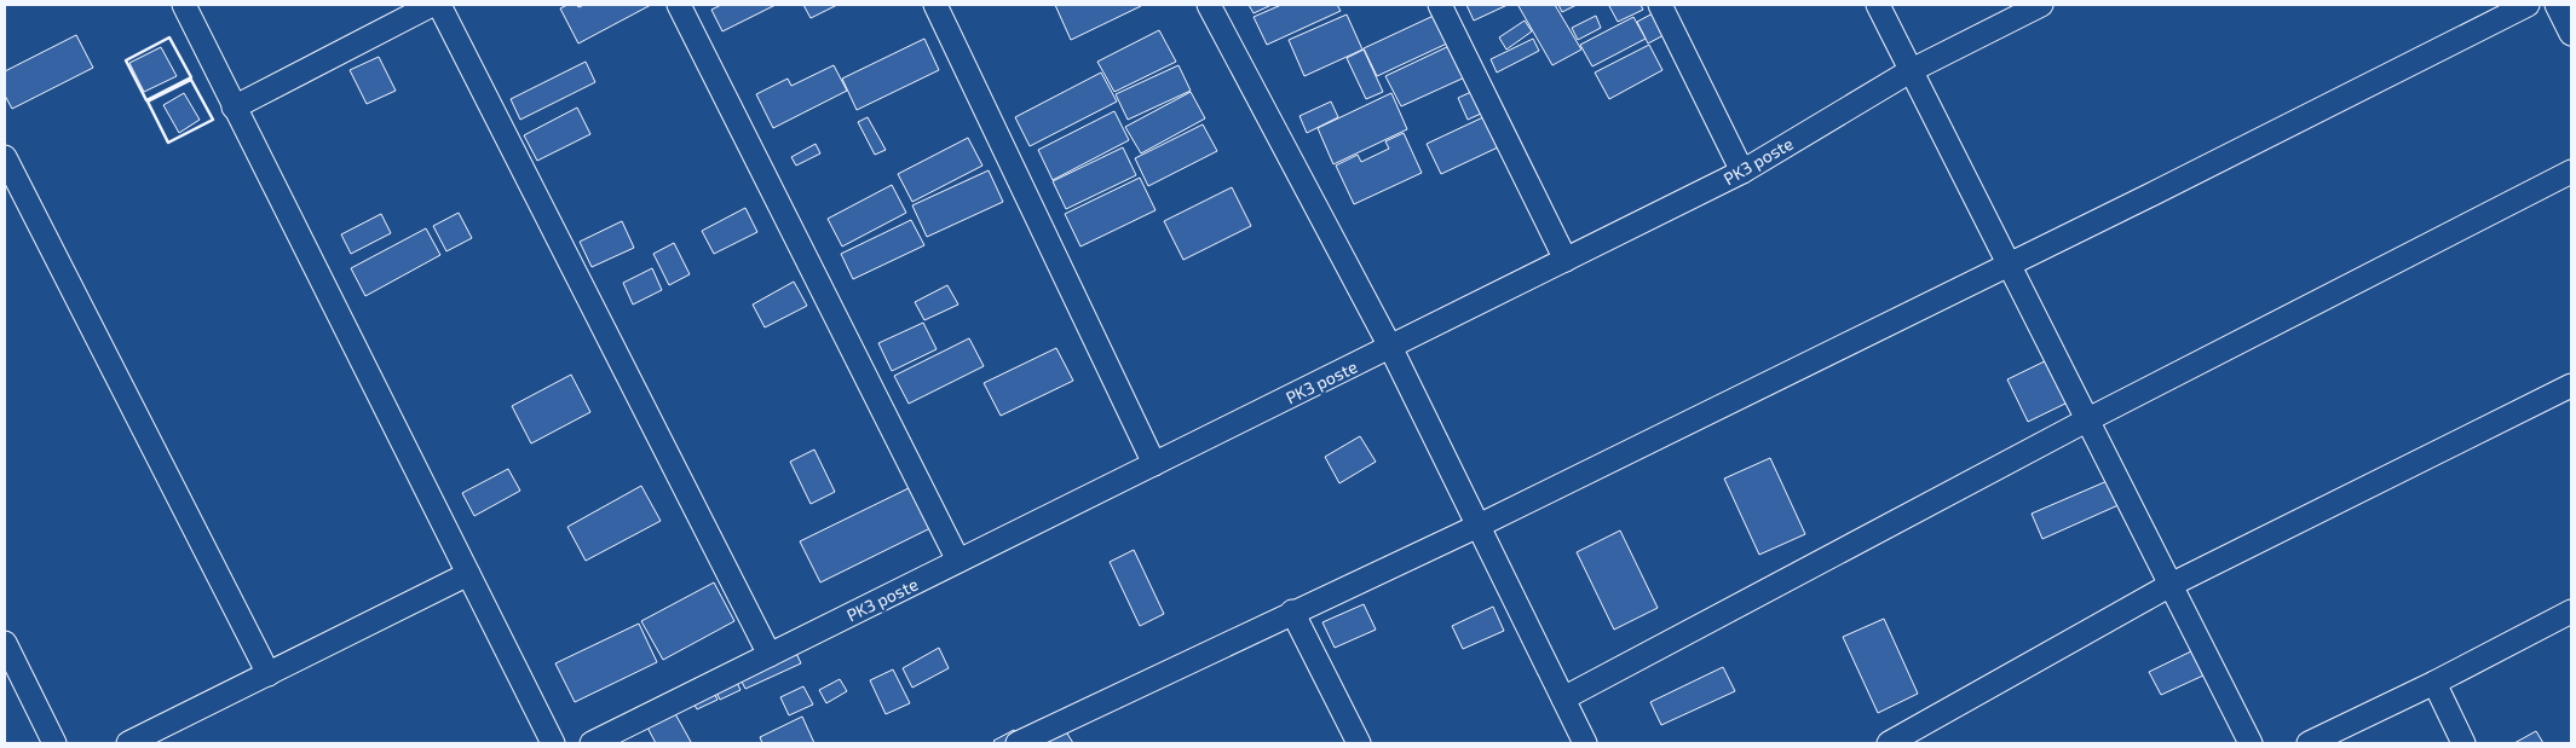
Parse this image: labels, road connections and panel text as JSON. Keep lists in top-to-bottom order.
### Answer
{
  "streets": {
    "street": ["PK3 poste"]
  }
}
